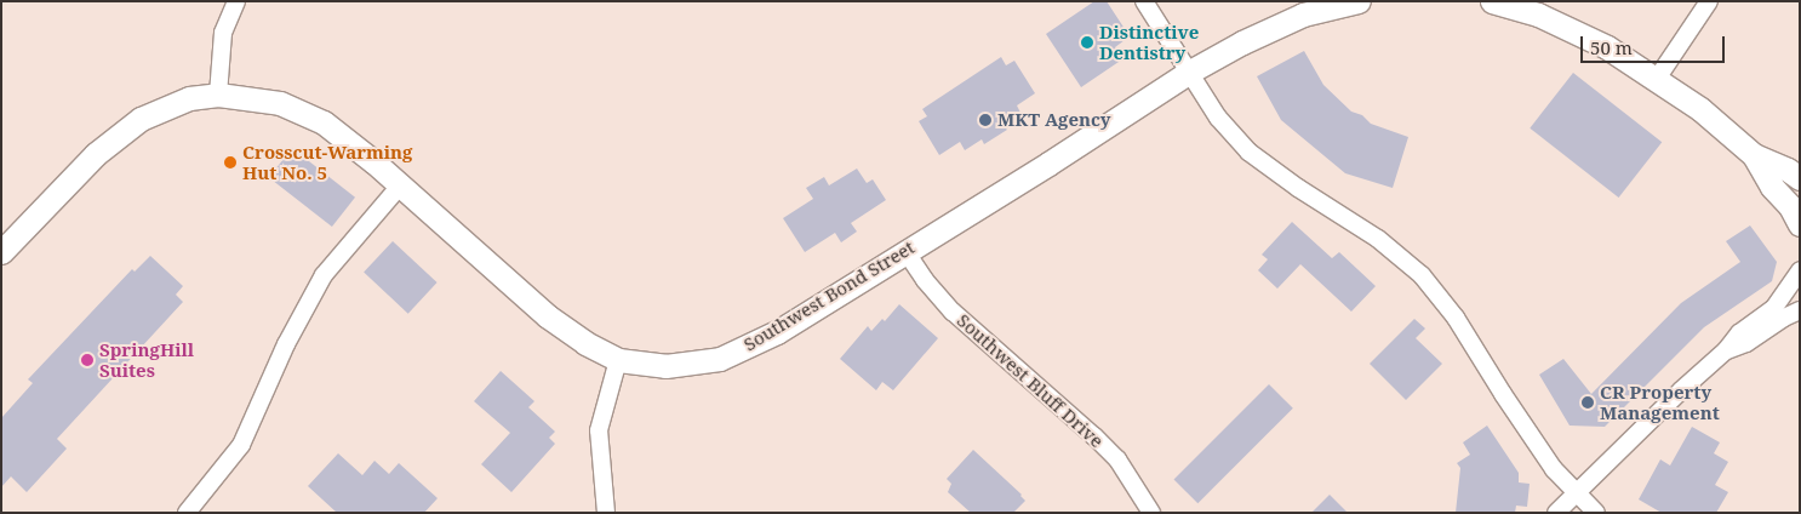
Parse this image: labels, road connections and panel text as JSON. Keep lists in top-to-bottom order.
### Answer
{
  "streets": {
    "street": ["Southwest Bond Street", "Southwest Bluff Drive"]
  },
  "crossings": [
    ["Southwest Bond Street", "Southwest Bluff Drive"]
  ],
  "places": [
    "Distinctive Dentistry",
    "MKT Agency",
    "Crosscut-Warming Hut No. 5",
    "SpringHill Suites",
    "CR Property Management"
  ],
  "scale_bar": "50 m"
}
